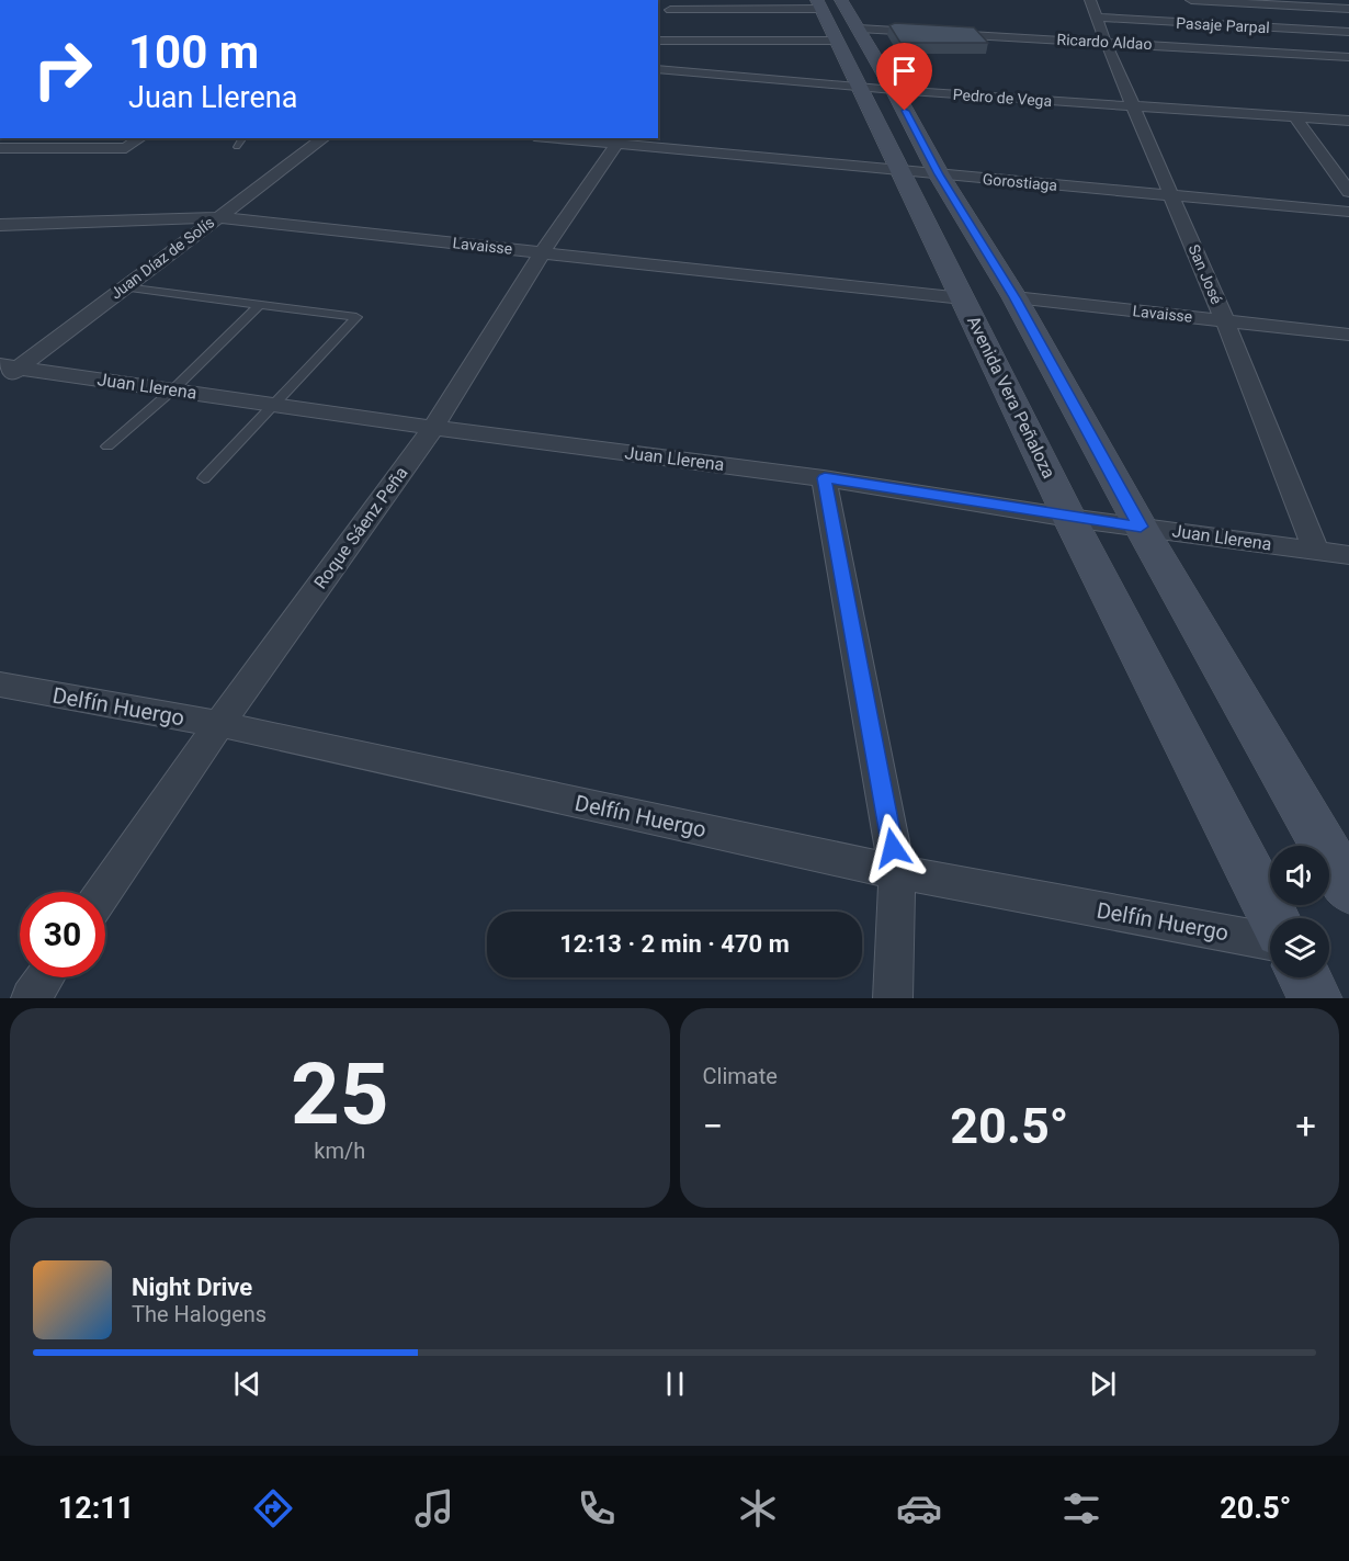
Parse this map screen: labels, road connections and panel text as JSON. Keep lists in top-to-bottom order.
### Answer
{
  "streets": {
    "main road": ["Avenida Vera Peñaloza"],
    "street": [
      "Pasaje Parpal",
      "Ricardo Aldao",
      "Pedro de Vega",
      "Gorostiaga",
      "Lavaisse",
      "Juan Díaz de Solís",
      "San José",
      "Juan Llerena",
      "Roque Sáenz Peña",
      "Delfín Huergo"
    ]
  },
  "crossings": [
    ["Pasaje Parpal", "San José"],
    ["Ricardo Aldao", "San José"],
    ["Ricardo Aldao", "Avenida Vera Peñaloza"],
    ["Pedro de Vega", "San José"],
    ["Pedro de Vega", "Avenida Vera Peñaloza"],
    ["Gorostiaga", "San José"],
    ["Gorostiaga", "Avenida Vera Peñaloza"],
    ["Gorostiaga", "Roque Sáenz Peña"],
    ["Lavaisse", "Juan Díaz de Solís"],
    ["Lavaisse", "San José"],
    ["Lavaisse", "Avenida Vera Peñaloza"],
    ["Lavaisse", "Roque Sáenz Peña"],
    ["Juan Díaz de Solís", "Juan Llerena"],
    ["San José", "Juan Llerena"],
    ["Juan Llerena", "Avenida Vera Peñaloza"],
    ["Juan Llerena", "Roque Sáenz Peña"],
    ["Roque Sáenz Peña", "Delfín Huergo"]
  ],
  "page": {
    "turn": ["100 m", "Juan Llerena"],
    "limit": "30",
    "trip": "12:13 · 2 min · 470 m",
    "tile": [
      ["25", "km/h"],
      "Climate"
    ],
    "heat": ["−", "20.5°", "+"],
    "song": ["Night Drive", "The Halogens"],
    "tabs": ["12:11", "20.5°"]
  }
}
